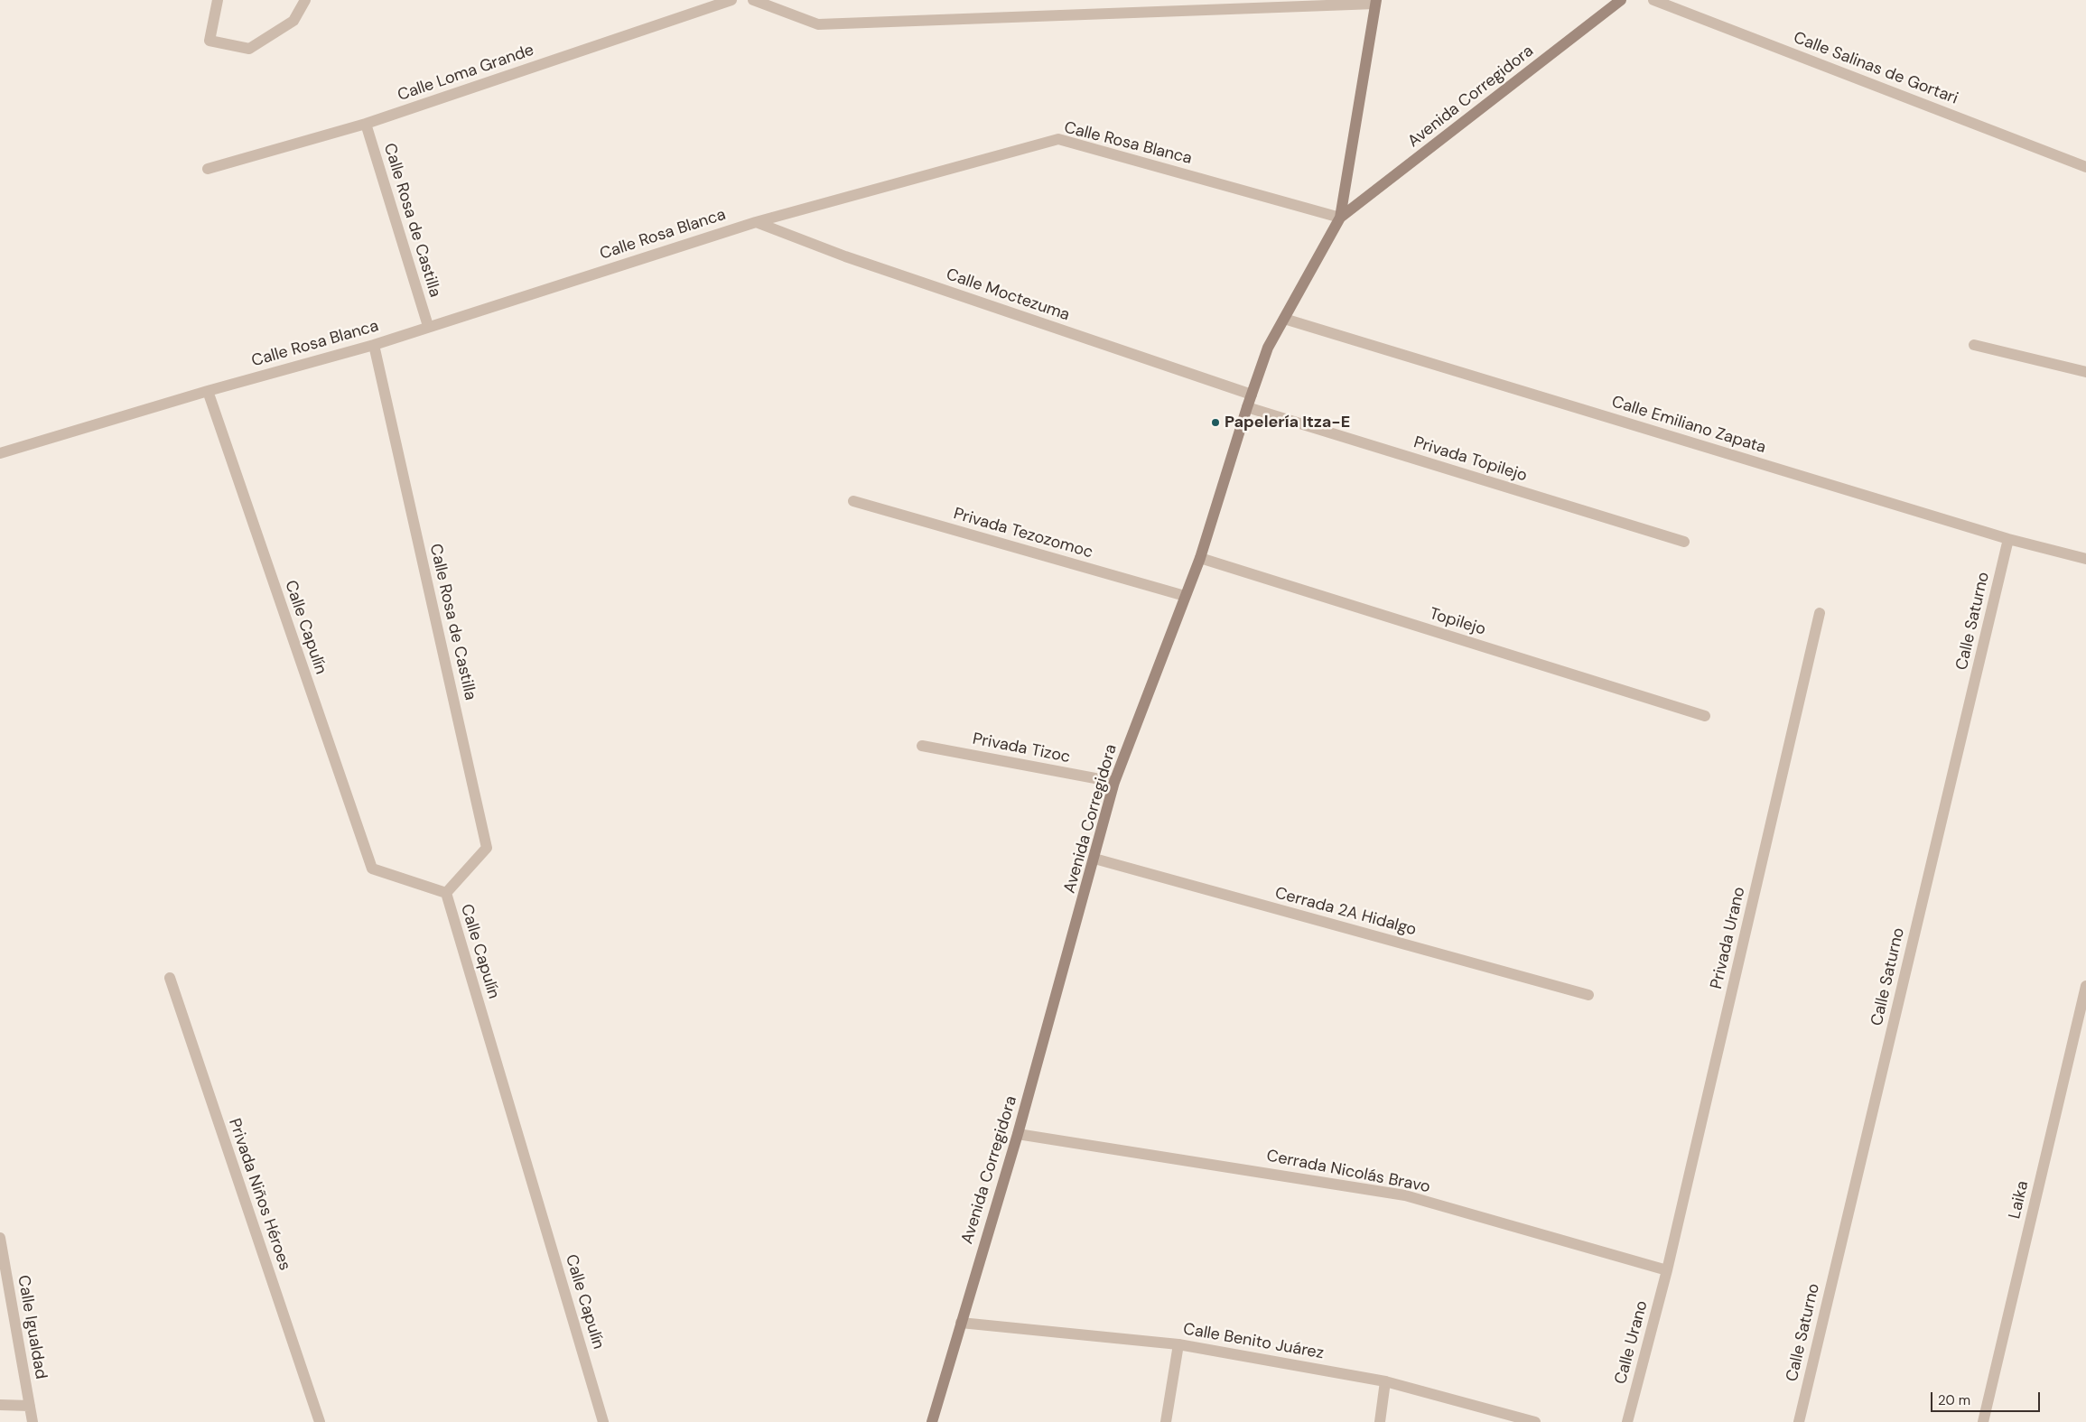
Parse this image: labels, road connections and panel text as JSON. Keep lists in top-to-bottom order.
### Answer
{
  "streets": {
    "main road": ["Avenida Corregidora"],
    "street": [
      "Calle Salinas de Gortari",
      "Calle Loma Grande",
      "Calle Rosa Blanca",
      "Calle Rosa de Castilla",
      "Calle Moctezuma",
      "Calle Emiliano Zapata",
      "Privada Topilejo",
      "Privada Tezozomoc",
      "Calle Saturno",
      "Topilejo",
      "Calle Capulín",
      "Privada Tizoc",
      "Cerrada 2A Hidalgo",
      "Privada Urano",
      "Cerrada Nicolás Bravo",
      "Privada Niños Héroes",
      "Laika",
      "Calle Igualdad",
      "Calle Benito Juárez",
      "Calle Urano"
    ]
  },
  "crossings": [
    ["Calle Loma Grande", "Calle Rosa de Castilla"],
    ["Avenida Corregidora", "Calle Rosa Blanca"],
    ["Avenida Corregidora", "Calle Moctezuma"],
    ["Avenida Corregidora", "Calle Emiliano Zapata"],
    ["Avenida Corregidora", "Privada Topilejo"],
    ["Avenida Corregidora", "Privada Tezozomoc"],
    ["Avenida Corregidora", "Topilejo"],
    ["Avenida Corregidora", "Privada Tizoc"],
    ["Avenida Corregidora", "Cerrada 2A Hidalgo"],
    ["Avenida Corregidora", "Cerrada Nicolás Bravo"],
    ["Avenida Corregidora", "Calle Benito Juárez"],
    ["Calle Rosa Blanca", "Calle Rosa de Castilla"],
    ["Calle Rosa Blanca", "Calle Moctezuma"],
    ["Calle Rosa Blanca", "Calle Capulín"],
    ["Calle Rosa de Castilla", "Calle Capulín"],
    ["Calle Emiliano Zapata", "Calle Saturno"],
    ["Privada Urano", "Cerrada Nicolás Bravo"],
    ["Privada Urano", "Calle Urano"],
    ["Cerrada Nicolás Bravo", "Calle Urano"]
  ],
  "places": ["Papelería Itza-E"],
  "scale_bar": "20 m"
}
